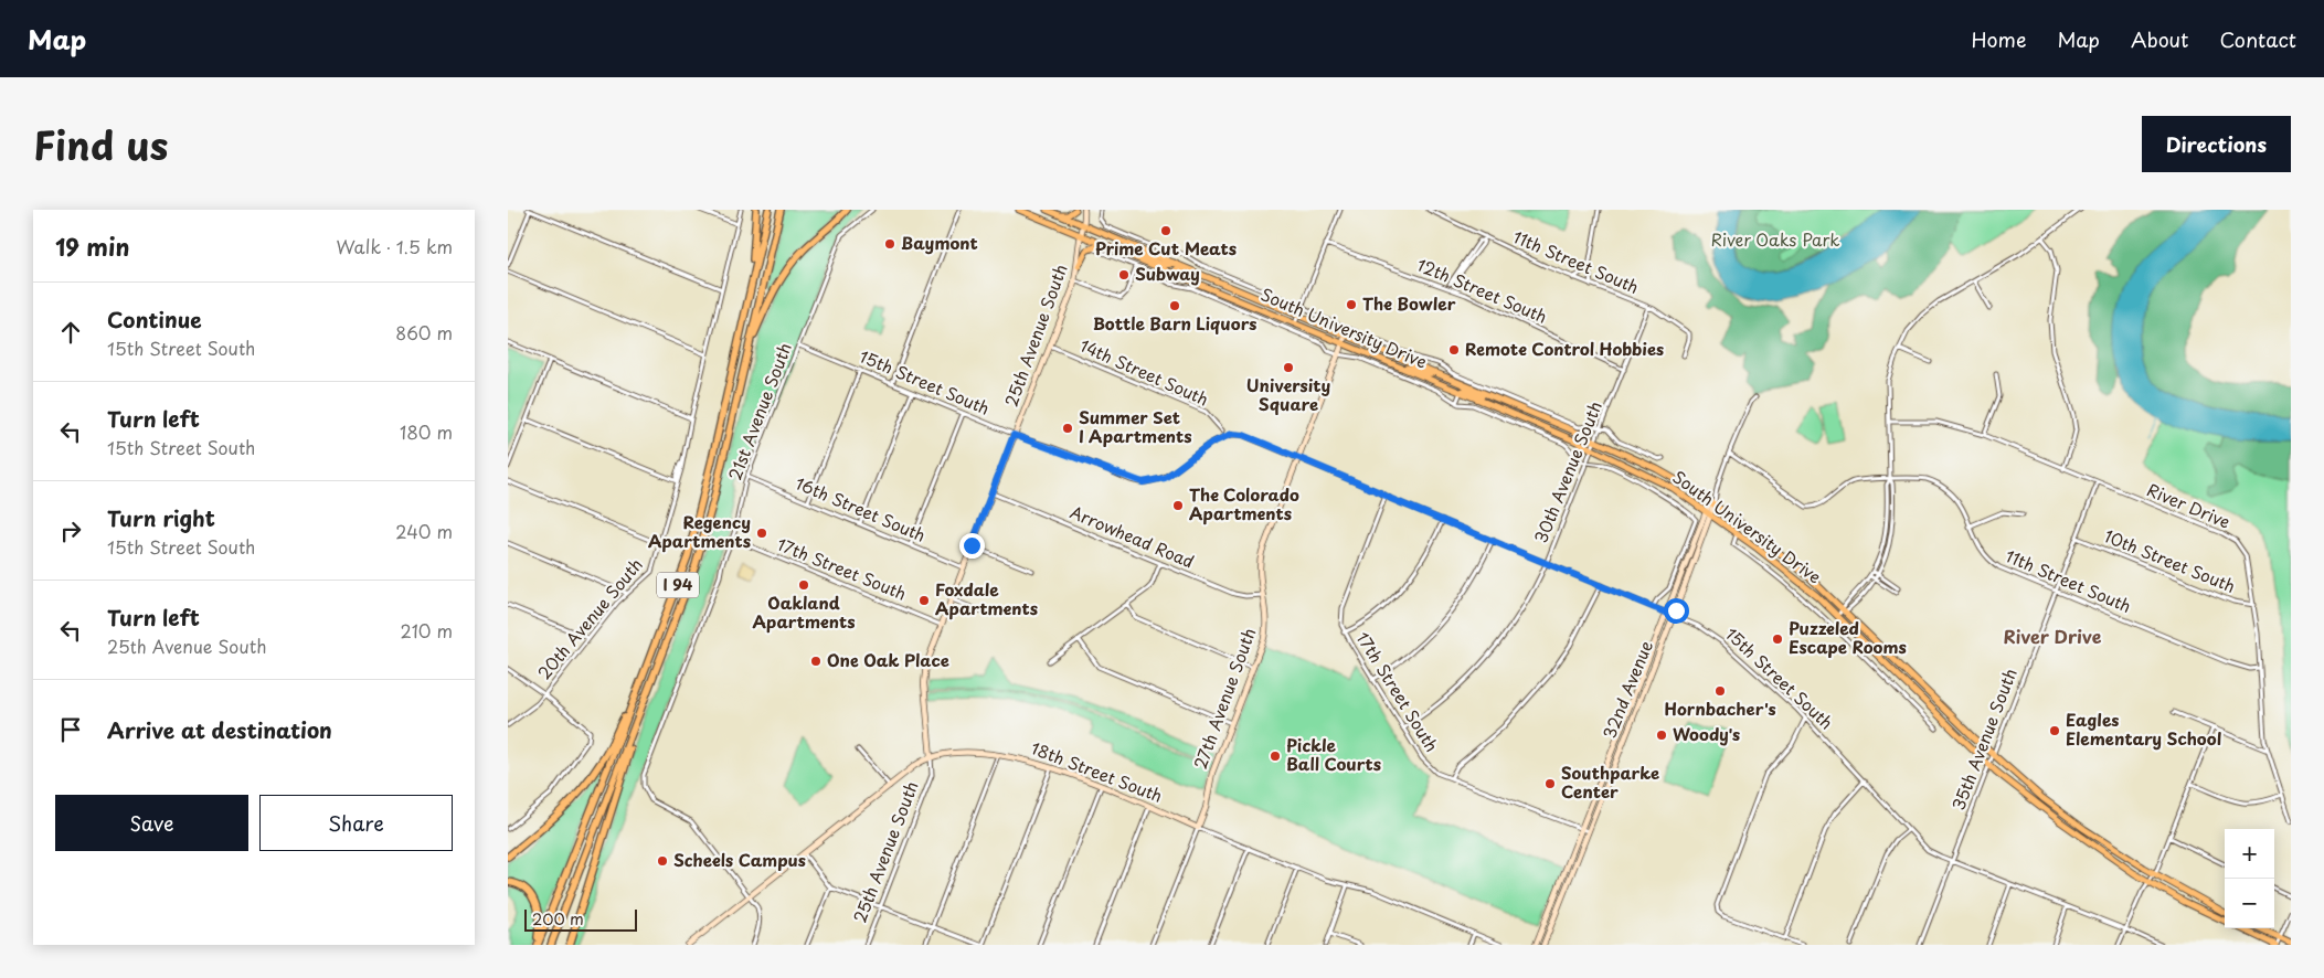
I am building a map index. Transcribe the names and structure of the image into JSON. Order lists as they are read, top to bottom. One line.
{"streets":{"highway":["I 94"],"main road":["South University Drive"],"street":["11th Street South","12th Street South","25th Avenue South","14th Street South","15th Street South","21st Avenue South","30th Avenue South","River Drive","16th Street South","Arrowhead Road","10th Street South","17th Street South","20th Avenue South","32nd Avenue","27th Avenue South","35th Avenue South","18th Street South"]},"crossings":[["11th Street South","30th Avenue South"],["11th Street South","River Drive"],["11th Street South","32nd Avenue"],["11th Street South","35th Avenue South"],["12th Street South","30th Avenue South"],["South University Drive","25th Avenue South"],["South University Drive","30th Avenue South"],["South University Drive","32nd Avenue"],["South University Drive","27th Avenue South"],["South University Drive","35th Avenue South"],["25th Avenue South","14th Street South"],["25th Avenue South","15th Street South"],["25th Avenue South","16th Street South"],["25th Avenue South","Arrowhead Road"],["25th Avenue South","17th Street South"],["25th Avenue South","18th Street South"],["15th Street South","21st Avenue South"],["15th Street South","30th Avenue South"],["15th Street South","32nd Avenue"],["15th Street South","27th Avenue South"],["15th Street South","35th Avenue South"],["21st Avenue South","16th Street South"],["21st Avenue South","17th Street South"],["21st Avenue South","18th Street South"],["30th Avenue South","17th Street South"],["River Drive","10th Street South"],["River Drive","35th Avenue South"],["Arrowhead Road","27th Avenue South"],["10th Street South","35th Avenue South"],["17th Street South","32nd Avenue"],["27th Avenue South","18th Street South"]],"districts":["River Drive"],"parks":["River Oaks Park"],"places":["Prime Cut Meats","Baymont","Subway","The Bowler","Bottle Barn Liquors","Remote Control Hobbies","University Square","Summer Set I Apartments","The Colorado Apartments","Regency Apartments","Oakland Apartments","Foxdale Apartments","Puzzeled Escape Rooms","One Oak Place","Hornbacher's","Eagles Elementary School","Woody's","Pickle Ball Courts","Southparke Center","Scheels Campus"],"scale_bar":"200 m","page":{"header":"Map","nav":["Home","Map","About","Contact"],"title":"Find us","buttons":["Directions",["Save","Share"]],"heading":["19 min","Walk · 1.5 km"],"list":[["Continue","15th Street South","860 m"],["Turn left","15th Street South","180 m"],["Turn right","15th Street South","240 m"],["Turn left","25th Avenue South","210 m"],"Arrive at destination"],"map_buttons":["+","−"],"scale":"200 m"}}
